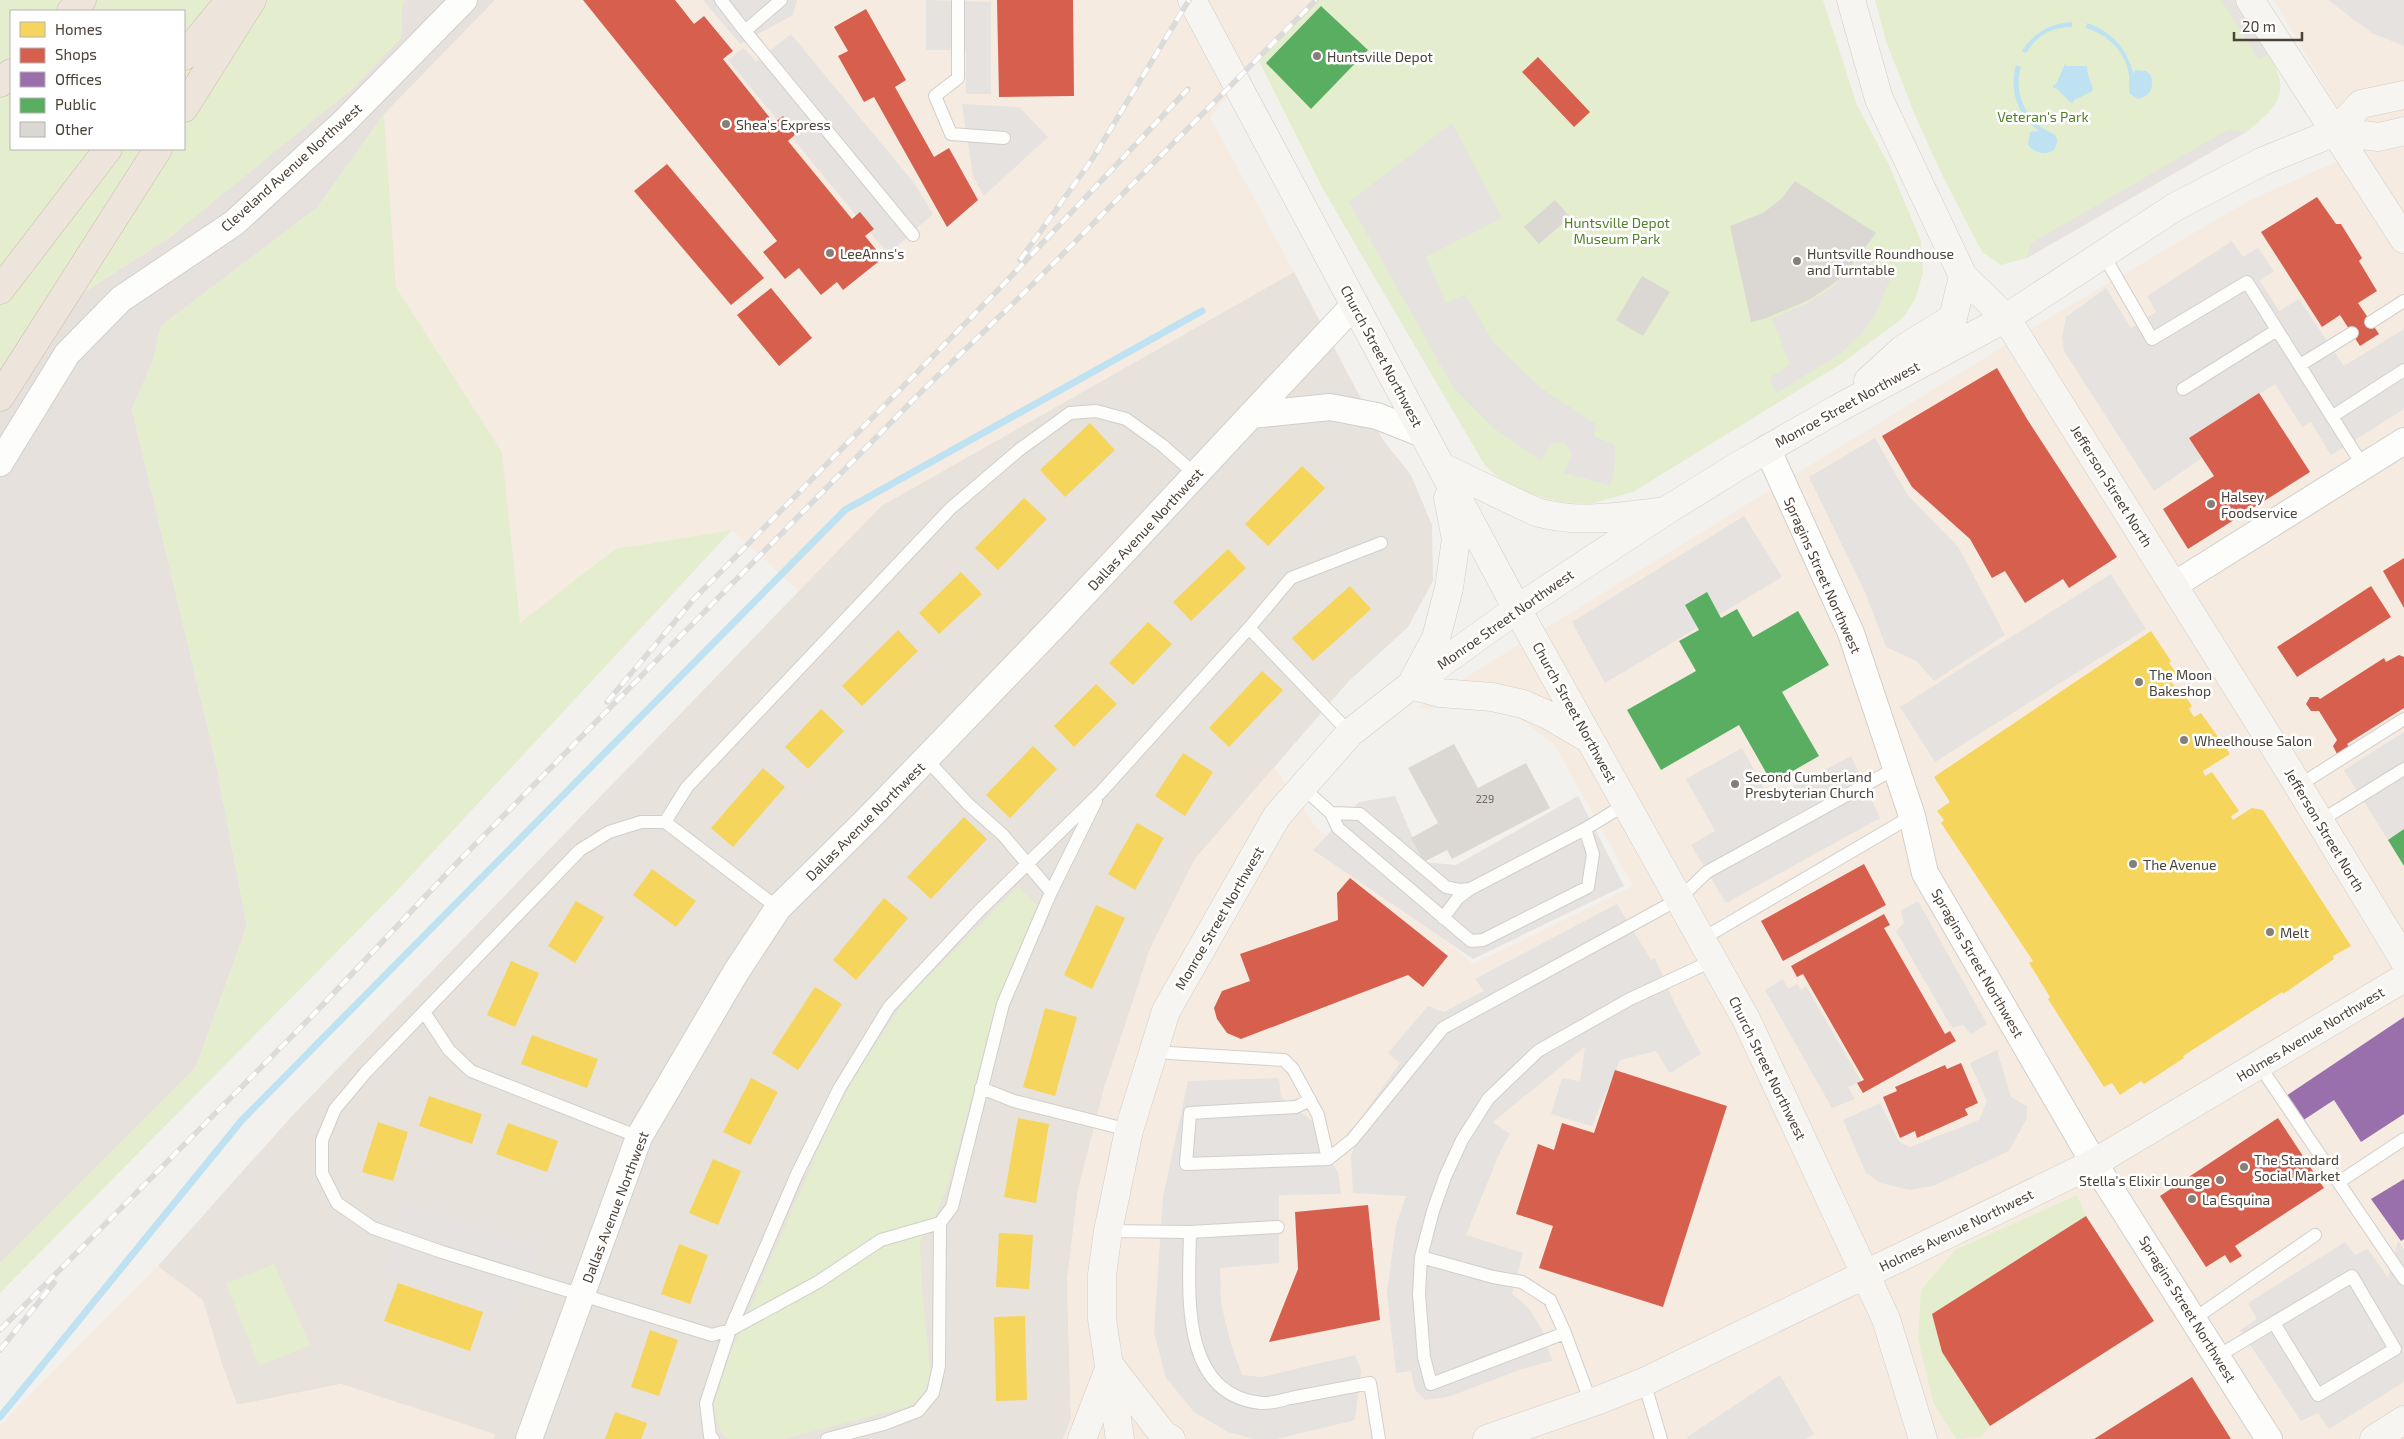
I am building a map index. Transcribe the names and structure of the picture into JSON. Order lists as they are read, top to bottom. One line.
{"streets":{"street":["Cleveland Avenue Northwest","Church Street Northwest","Monroe Street Northwest","Jefferson Street North","Dallas Avenue Northwest","Spragins Street Northwest","Holmes Avenue Northwest"]},"crossings":[["Church Street Northwest","Monroe Street Northwest"],["Church Street Northwest","Dallas Avenue Northwest"],["Church Street Northwest","Holmes Avenue Northwest"],["Monroe Street Northwest","Jefferson Street North"],["Monroe Street Northwest","Spragins Street Northwest"],["Spragins Street Northwest","Holmes Avenue Northwest"]],"parks":["Veteran's Park","Huntsville Depot Museum Park"],"places":["Huntsville Depot","Shea's Express","LeeAnns's","Huntsville Roundhouse and Turntable","Halsey Foodservice","The Moon Bakeshop","Wheelhouse Salon","Second Cumberland Presbyterian Church","The Avenue","Melt","The Standard Social Market","Stella's Elixir Lounge","La Esquina"],"house_numbers":["229"],"legend":["Homes","Shops","Offices","Public","Other"],"scale_bar":"20 m"}
